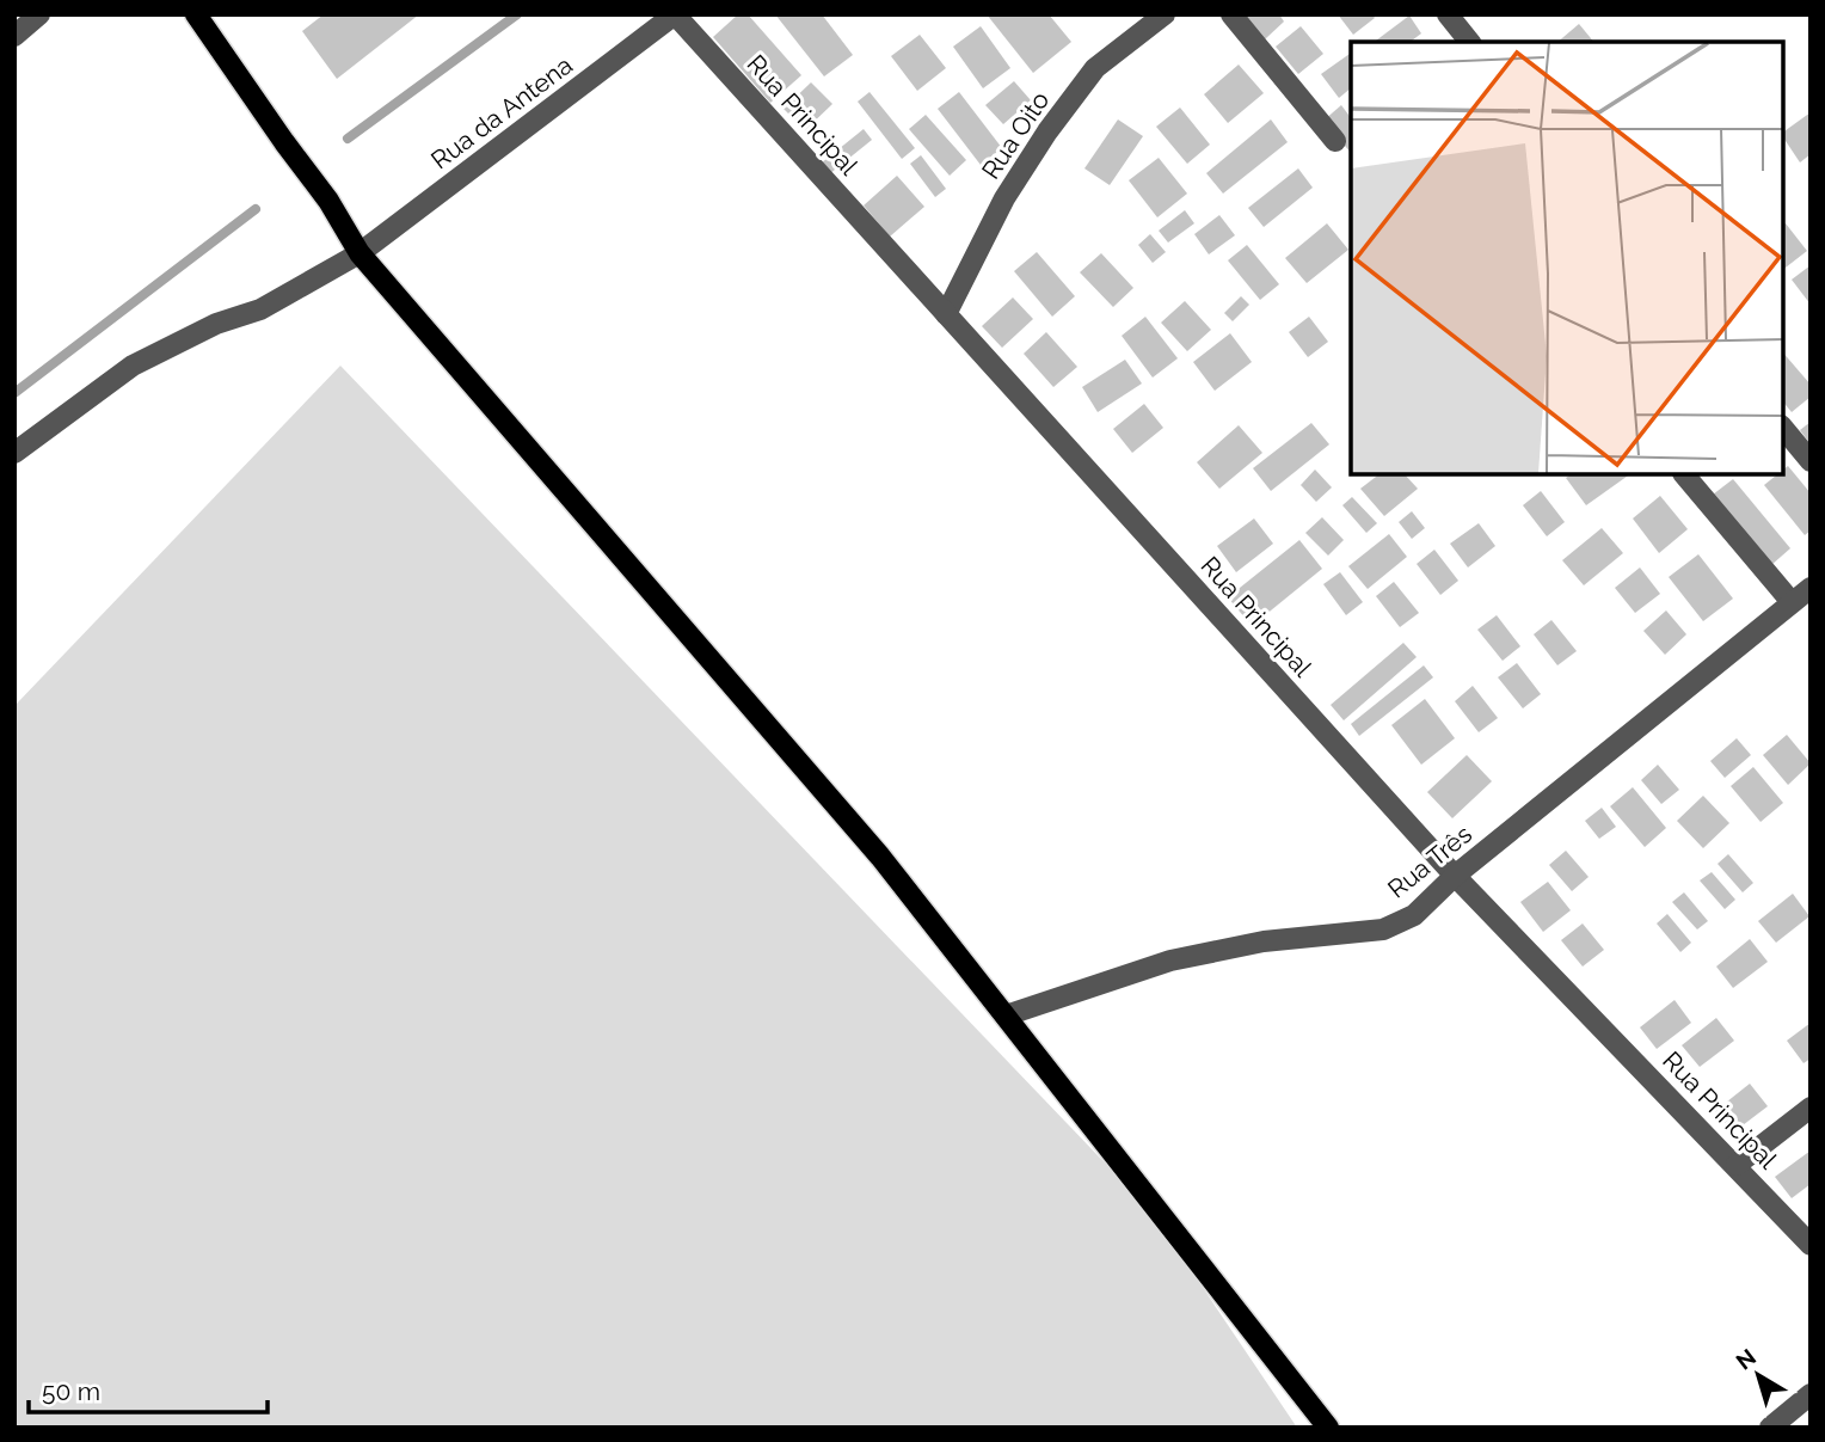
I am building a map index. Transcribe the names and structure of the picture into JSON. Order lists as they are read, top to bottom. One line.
{"streets":{"street":["Rua da Antena","Rua Principal","Rua Oito","Rua Três"]},"crossings":[["Rua da Antena","Rua Principal"],["Rua Principal","Rua Oito"],["Rua Principal","Rua Três"]],"scale_bar":"50 m","north":"top left"}
